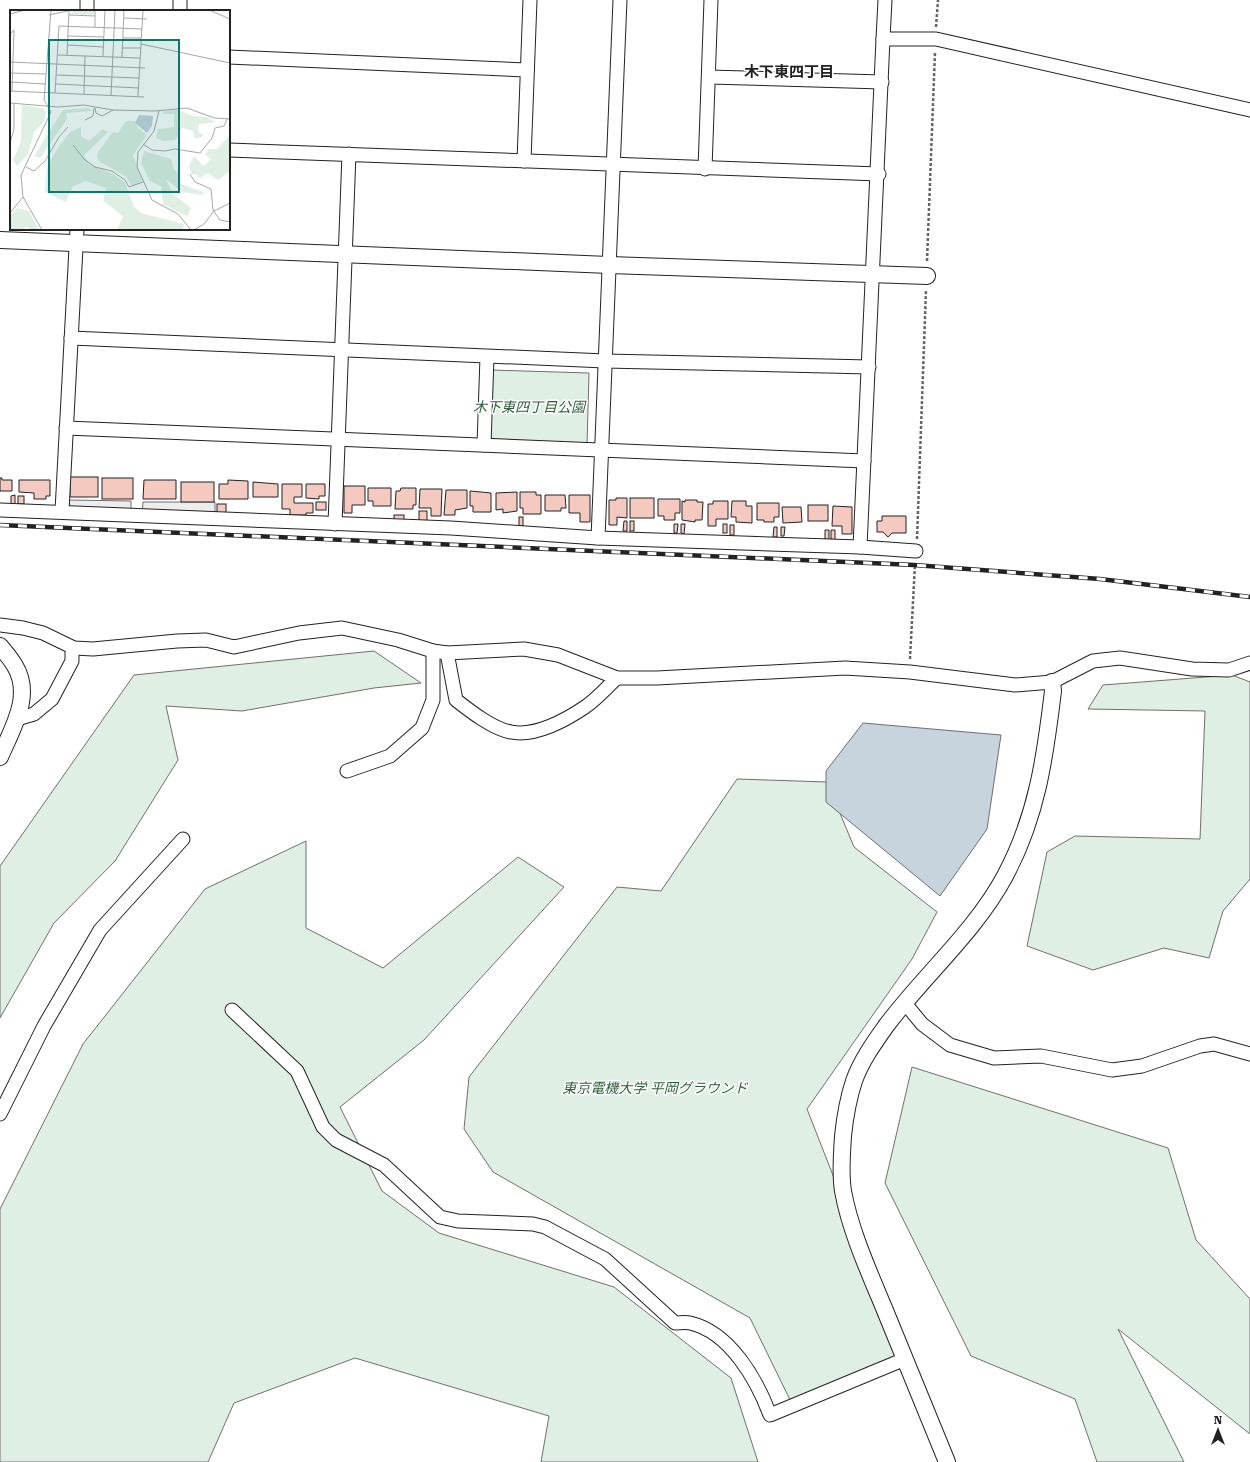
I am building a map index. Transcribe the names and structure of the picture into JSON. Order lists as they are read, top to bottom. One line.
{"districts":["木下東四丁目"],"parks":["木下東四丁目公園","東京電機大学 平岡グラウンド"],"north":"top"}
